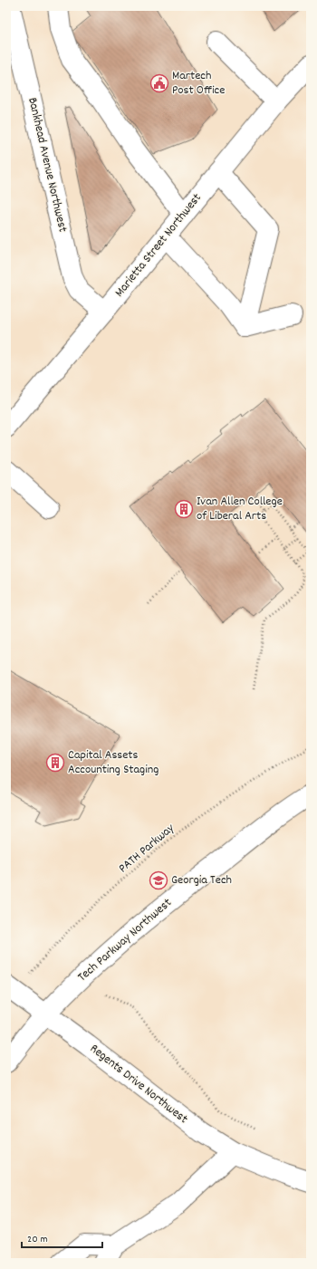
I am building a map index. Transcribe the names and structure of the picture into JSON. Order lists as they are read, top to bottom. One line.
{"streets":{"street":["Bankhead Avenue Northwest","Marietta Street Northwest","Tech Parkway Northwest","Regents Drive Northwest"],"path":["PATH Parkway"]},"crossings":[["Bankhead Avenue Northwest","Marietta Street Northwest"],["PATH Parkway","Regents Drive Northwest"],["Tech Parkway Northwest","Regents Drive Northwest"]],"places":{"public building":["Martech Post Office"],"building":["Ivan Allen College of Liberal Arts","Capital Assets Accounting Staging"],"school or university":["Georgia Tech"]},"scale_bar":"20 m"}
